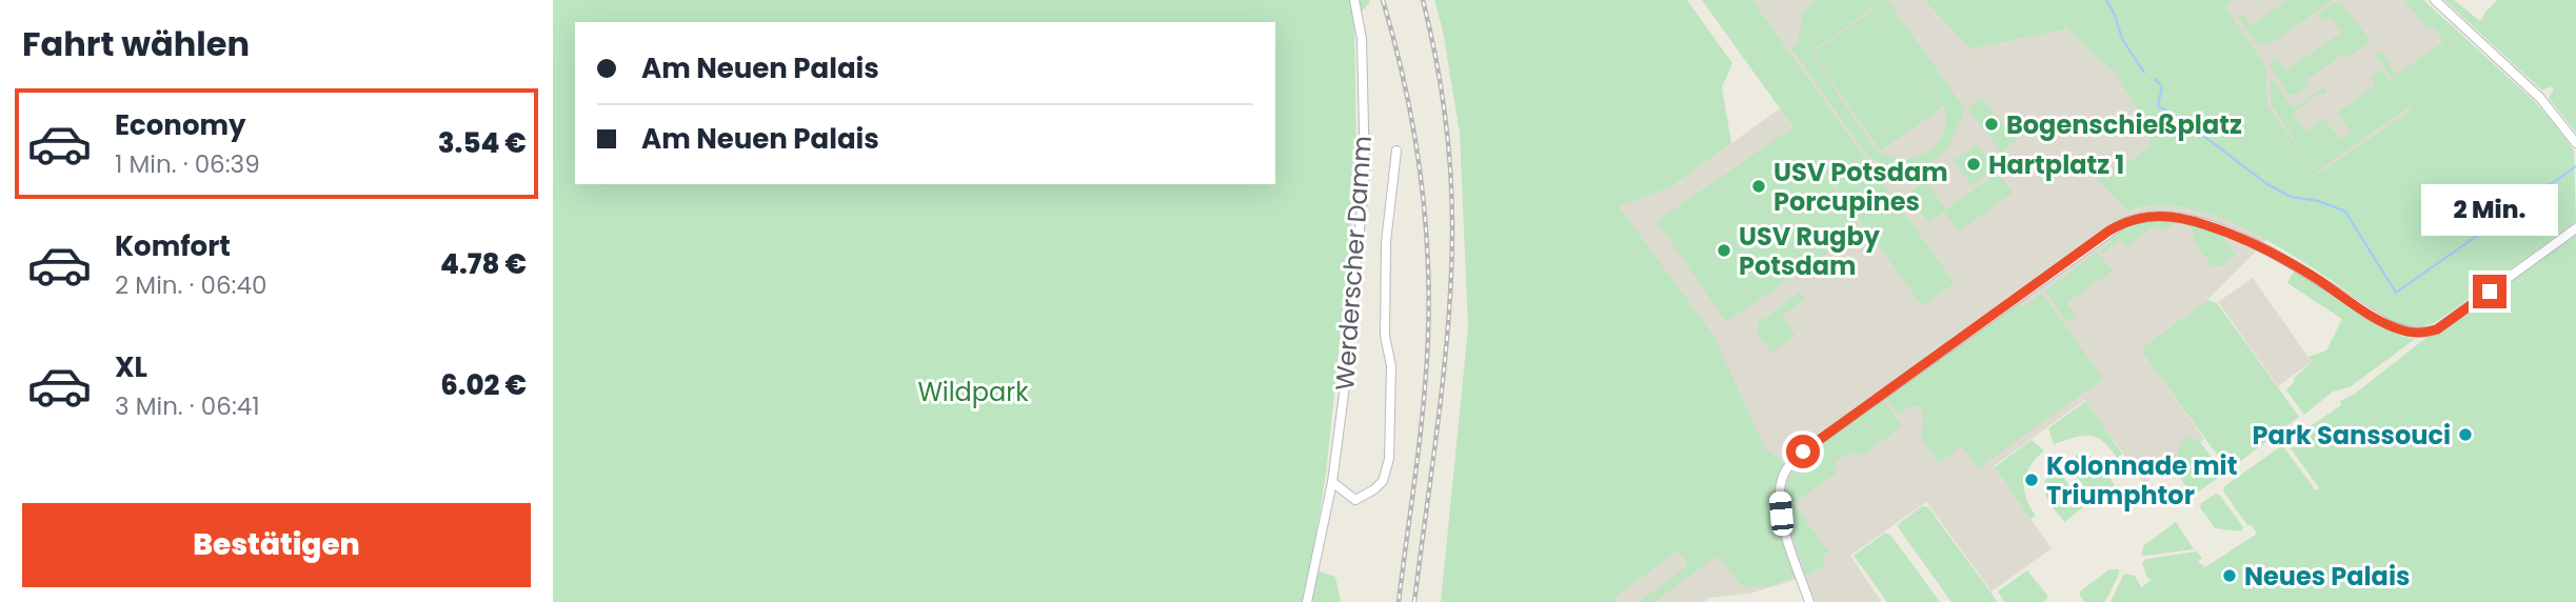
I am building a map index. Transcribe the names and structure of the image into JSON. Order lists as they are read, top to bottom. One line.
{"streets":{"street":["Werderscher Damm"]},"parks":["Wildpark"],"places":["Bogenschießplatz","Hartplatz 1","USV Potsdam Porcupines","USV Rugby Potsdam","Park Sanssouci","Kolonnade mit Triumphtor","Neues Palais"],"page":{"heading":"Fahrt wählen","banner":["Am Neuen Palais","Am Neuen Palais"],"list":[{"name":"Economy","note":"1 Min. · 06:39","value":"3.54 €"},{"name":"Komfort","note":"2 Min. · 06:40","value":"4.78 €"},{"name":"XL","note":"3 Min. · 06:41","value":"6.02 €"}],"bubble":"2 Min.","buttons":"Bestätigen"}}
